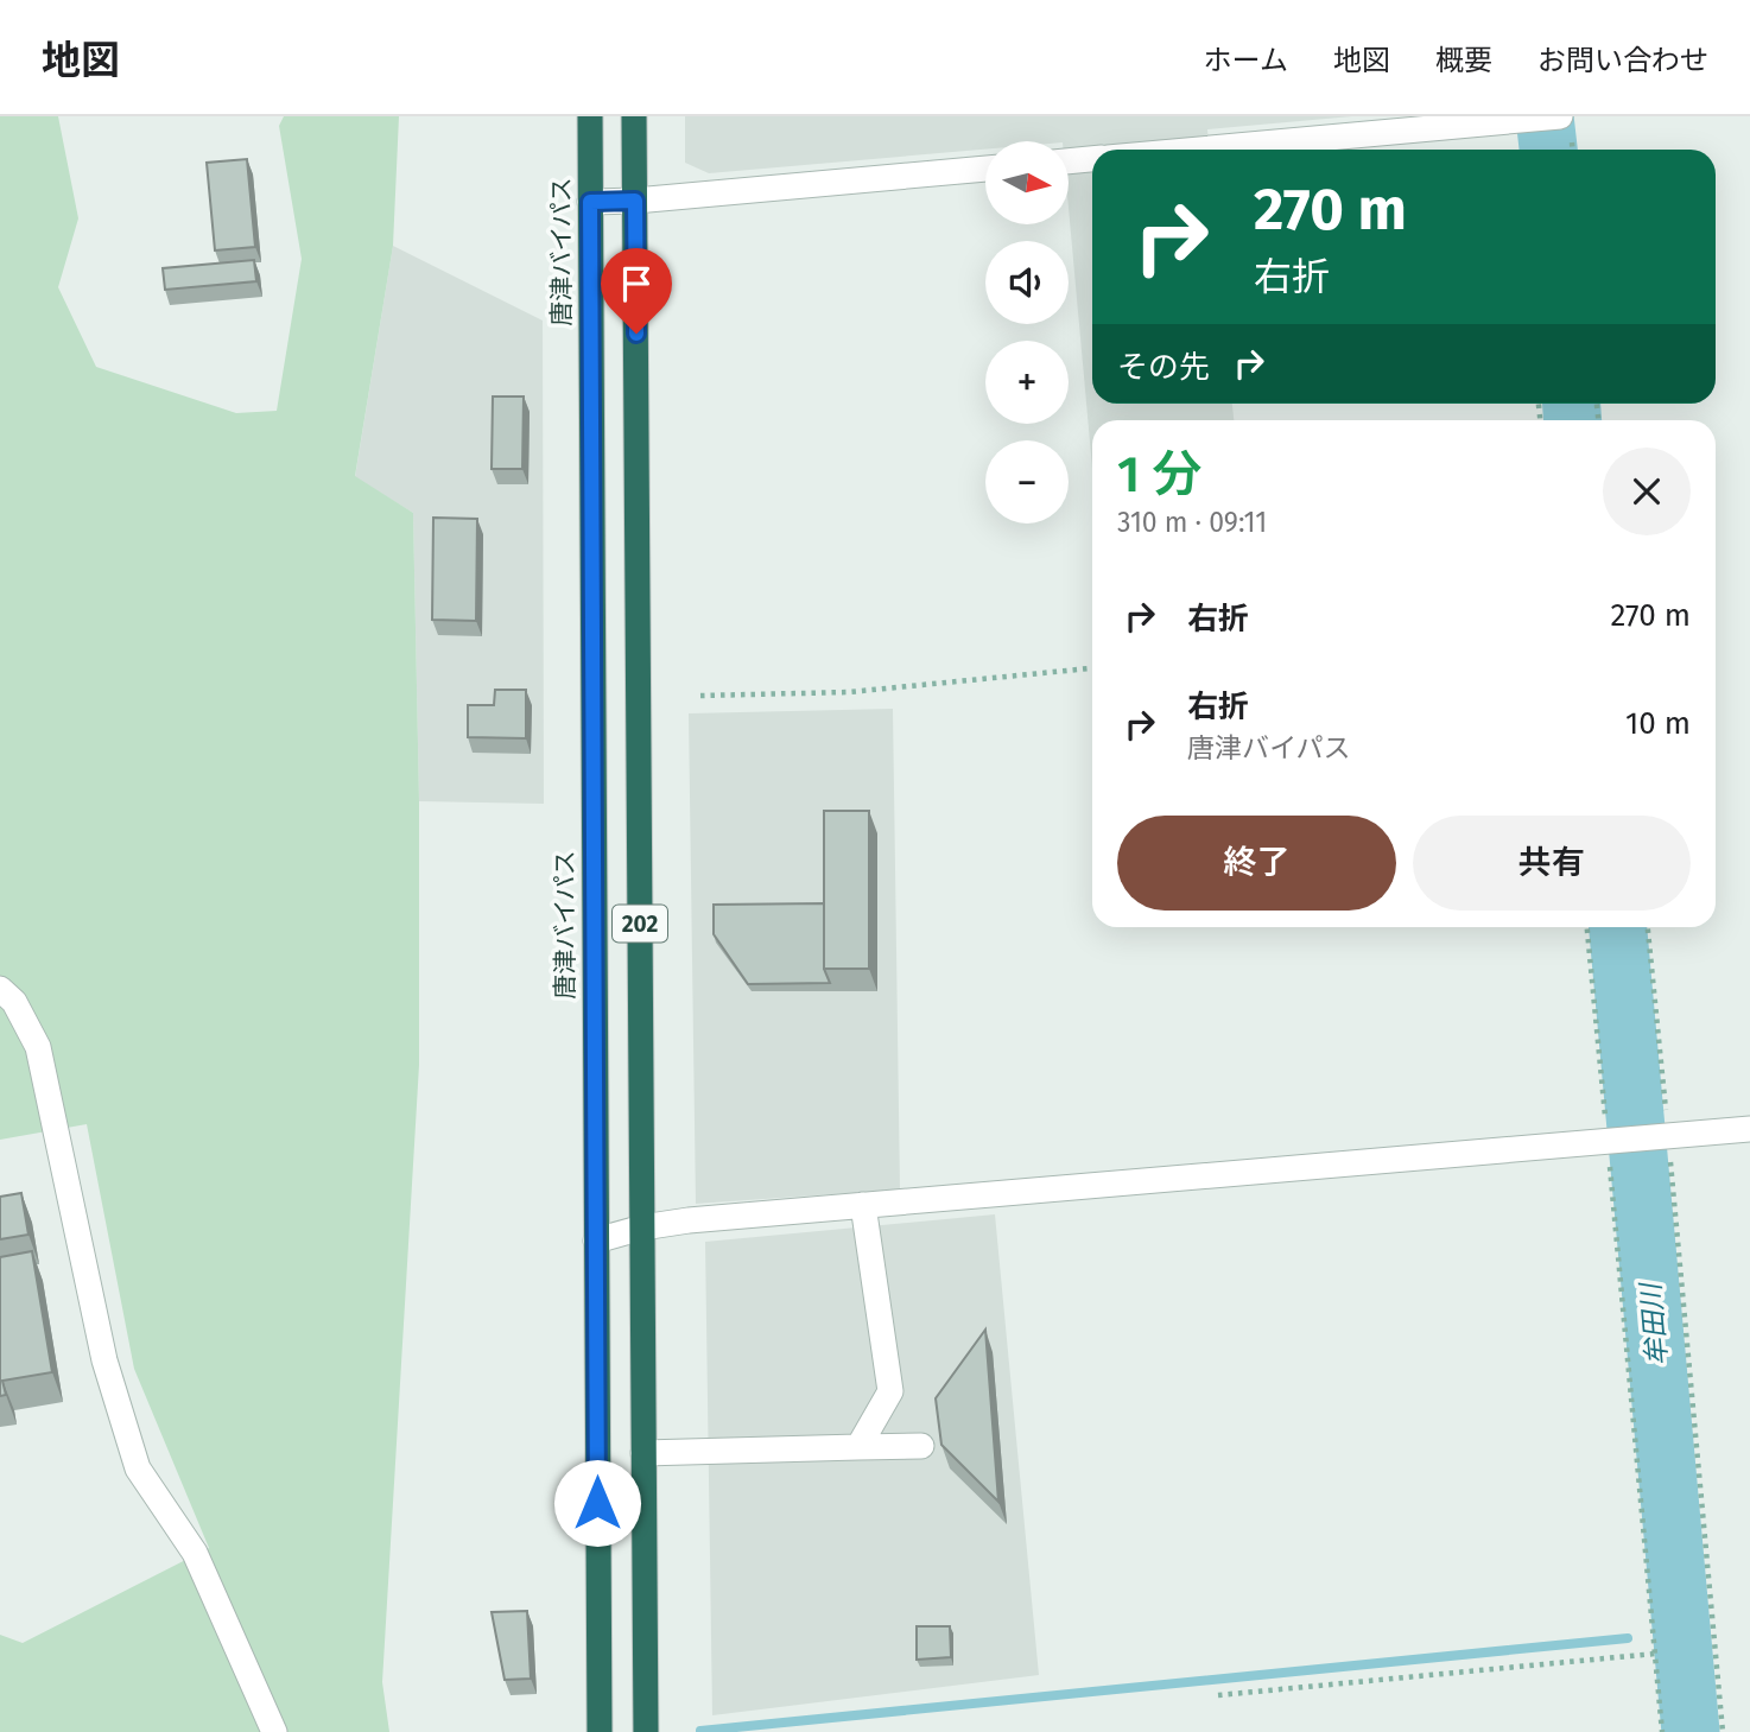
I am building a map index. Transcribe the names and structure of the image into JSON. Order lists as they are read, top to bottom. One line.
{"streets":{"highway":["唐津バイパス","202"]},"water":["牟田川"],"north":"right","page":{"header":"地図","nav":["ホーム","地図","概要","お問い合わせ"],"map_buttons":["+","−"],"turn":["270 m","右折"],"then":"その先","heading":["1 分","310 m · 09:11"],"list":[{"name":"右折","value":"270 m"},{"name":"右折","note":"唐津バイパス","value":"10 m"}],"buttons":["終了","共有"]}}
